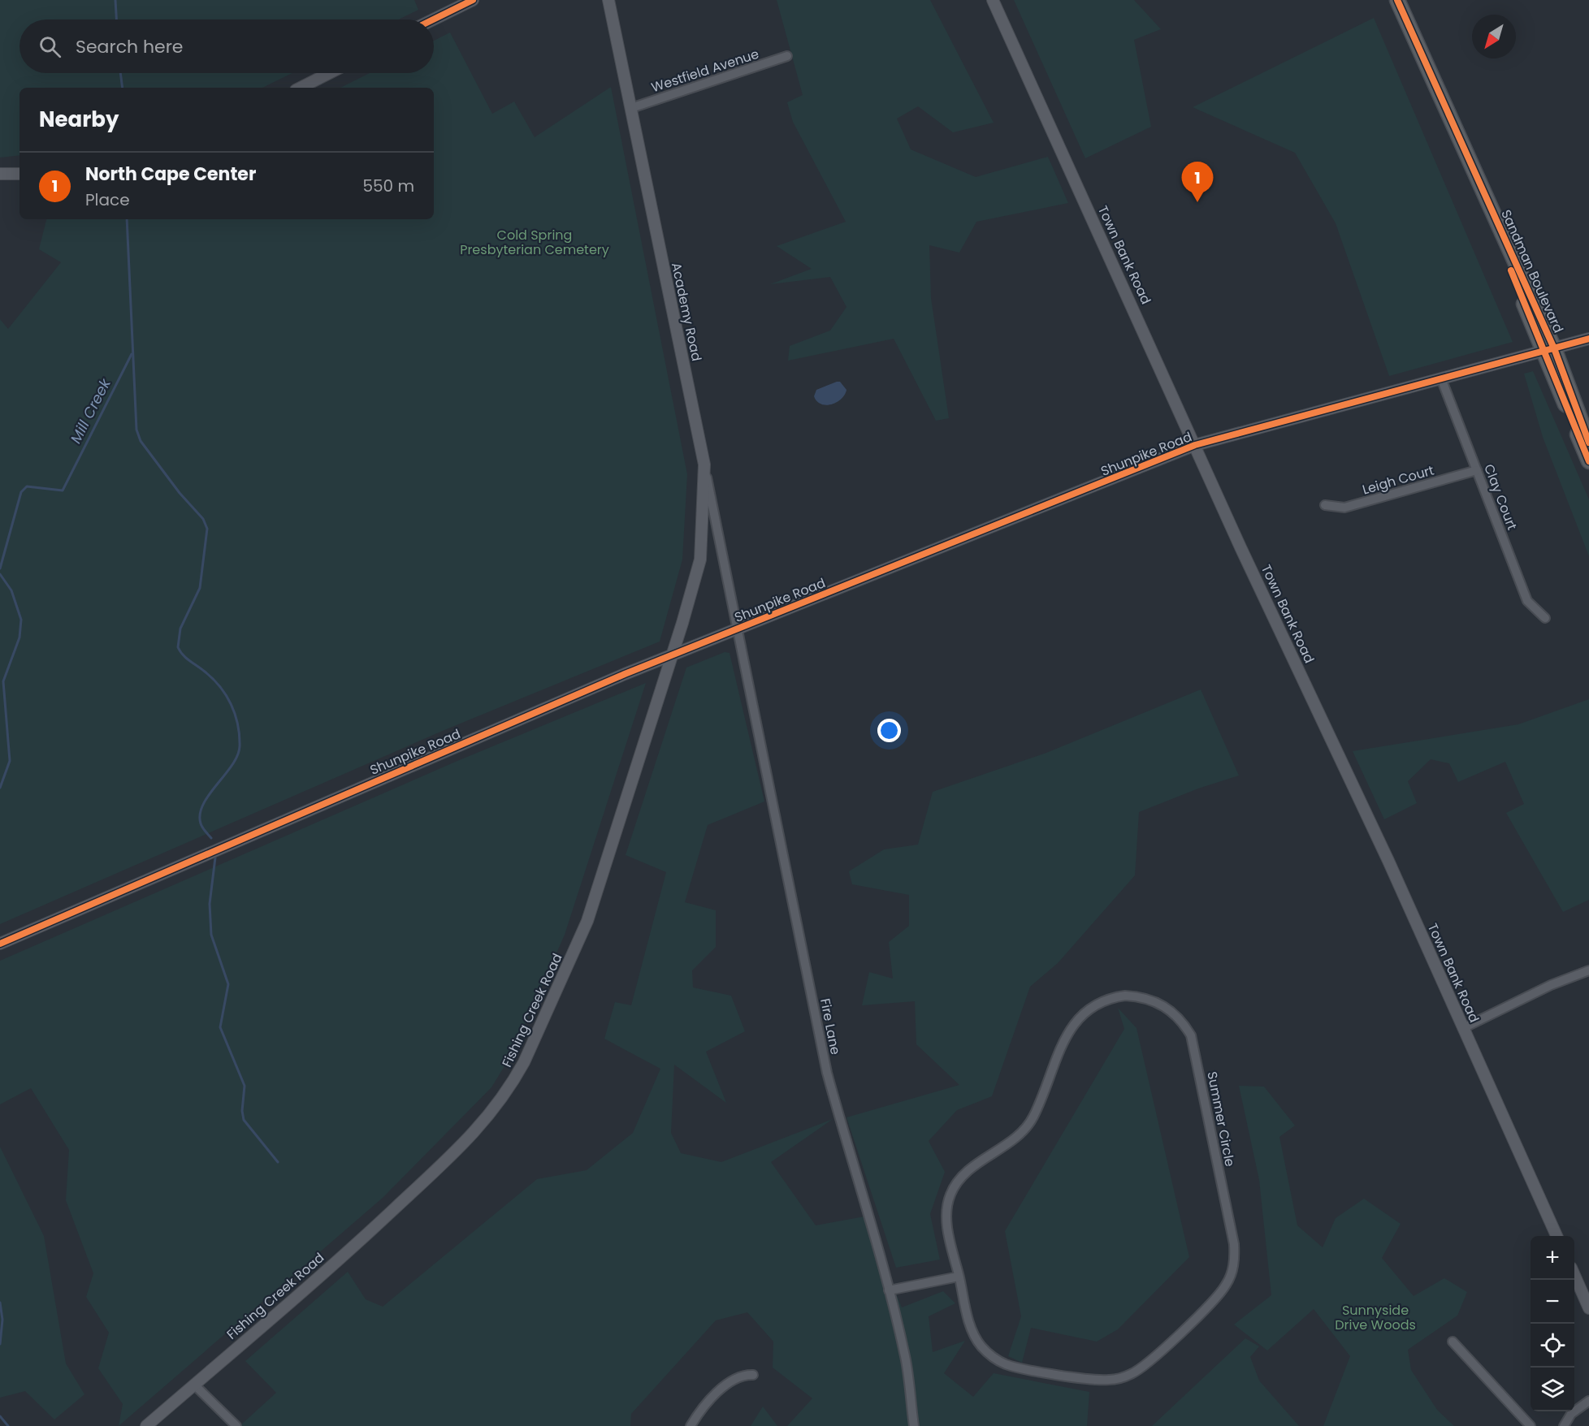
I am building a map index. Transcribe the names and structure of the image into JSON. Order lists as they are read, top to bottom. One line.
{"streets":{"highway":["Sandman Boulevard"],"street":["Westfield Avenue","Town Bank Road","Academy Road","Shunpike Road","Leigh Court","Clay Court","Fishing Creek Road","Fire Lane","Summer Circle"]},"crossings":[["Westfield Avenue","Academy Road"],["Town Bank Road","Shunpike Road"],["Sandman Boulevard","Shunpike Road"],["Academy Road","Shunpike Road"],["Academy Road","Fishing Creek Road"],["Academy Road","Fire Lane"],["Shunpike Road","Clay Court"],["Shunpike Road","Fishing Creek Road"],["Shunpike Road","Fire Lane"],["Leigh Court","Clay Court"]],"water":["Mill Creek"],"parks":["Cold Spring Presbyterian Cemetery","Sunnyside Drive Woods"],"north":"bottom left","page":{"search":"Search here","heading":"Nearby","list":[{"mark":"1","name":"North Cape Center","note":"Place","value":"550 m"}],"pins":"1","map_buttons":["+","−"]}}
